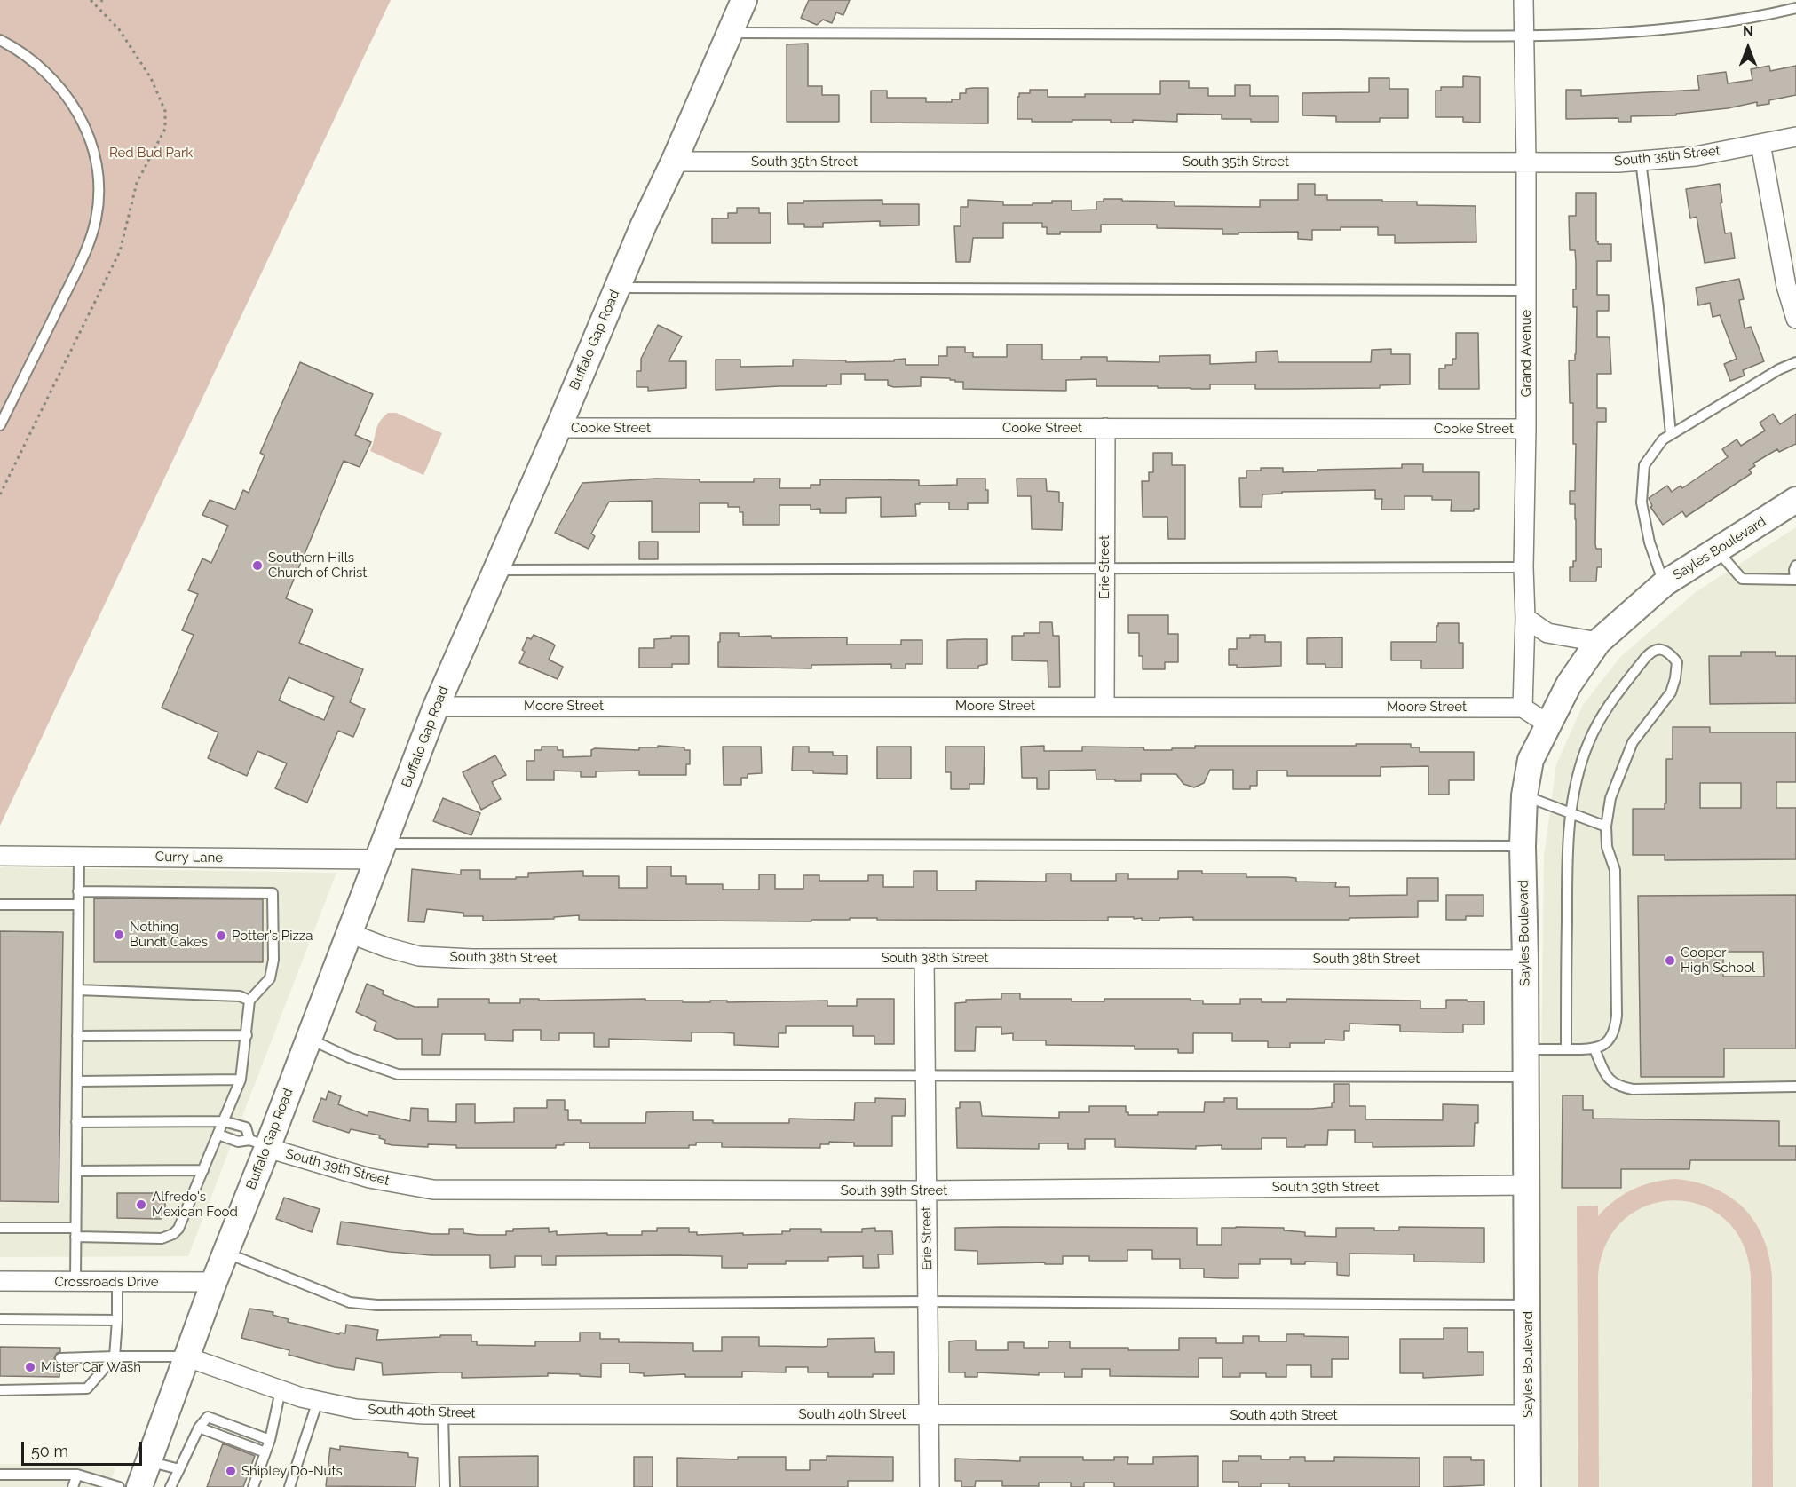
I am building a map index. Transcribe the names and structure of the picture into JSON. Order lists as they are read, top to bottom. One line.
{"streets":{"main road":["Buffalo Gap Road","Sayles Boulevard"],"street":["South 35th Street","Grand Avenue","Cooke Street","Erie Street","Moore Street","Curry Lane","South 38th Street","South 39th Street","Crossroads Drive","South 40th Street"]},"crossings":[["South 35th Street","Buffalo Gap Road"],["South 35th Street","Grand Avenue"],["Buffalo Gap Road","Cooke Street"],["Buffalo Gap Road","Moore Street"],["Buffalo Gap Road","Curry Lane"],["Buffalo Gap Road","South 38th Street"],["Buffalo Gap Road","South 39th Street"],["Buffalo Gap Road","Crossroads Drive"],["Buffalo Gap Road","South 40th Street"],["Grand Avenue","Cooke Street"],["Grand Avenue","Moore Street"],["Cooke Street","Erie Street"],["Sayles Boulevard","South 38th Street"],["Sayles Boulevard","South 39th Street"],["Sayles Boulevard","South 40th Street"],["Erie Street","Moore Street"],["Erie Street","South 38th Street"],["Erie Street","South 39th Street"],["Erie Street","South 40th Street"]],"parks":["Red Bud Park"],"places":["Southern Hills Church of Christ","Nothing Bundt Cakes","Potter's Pizza","Cooper High School","Alfredo's Mexican Food","Mister Car Wash","Shipley Do-Nuts"],"scale_bar":"50 m","north":"top"}
